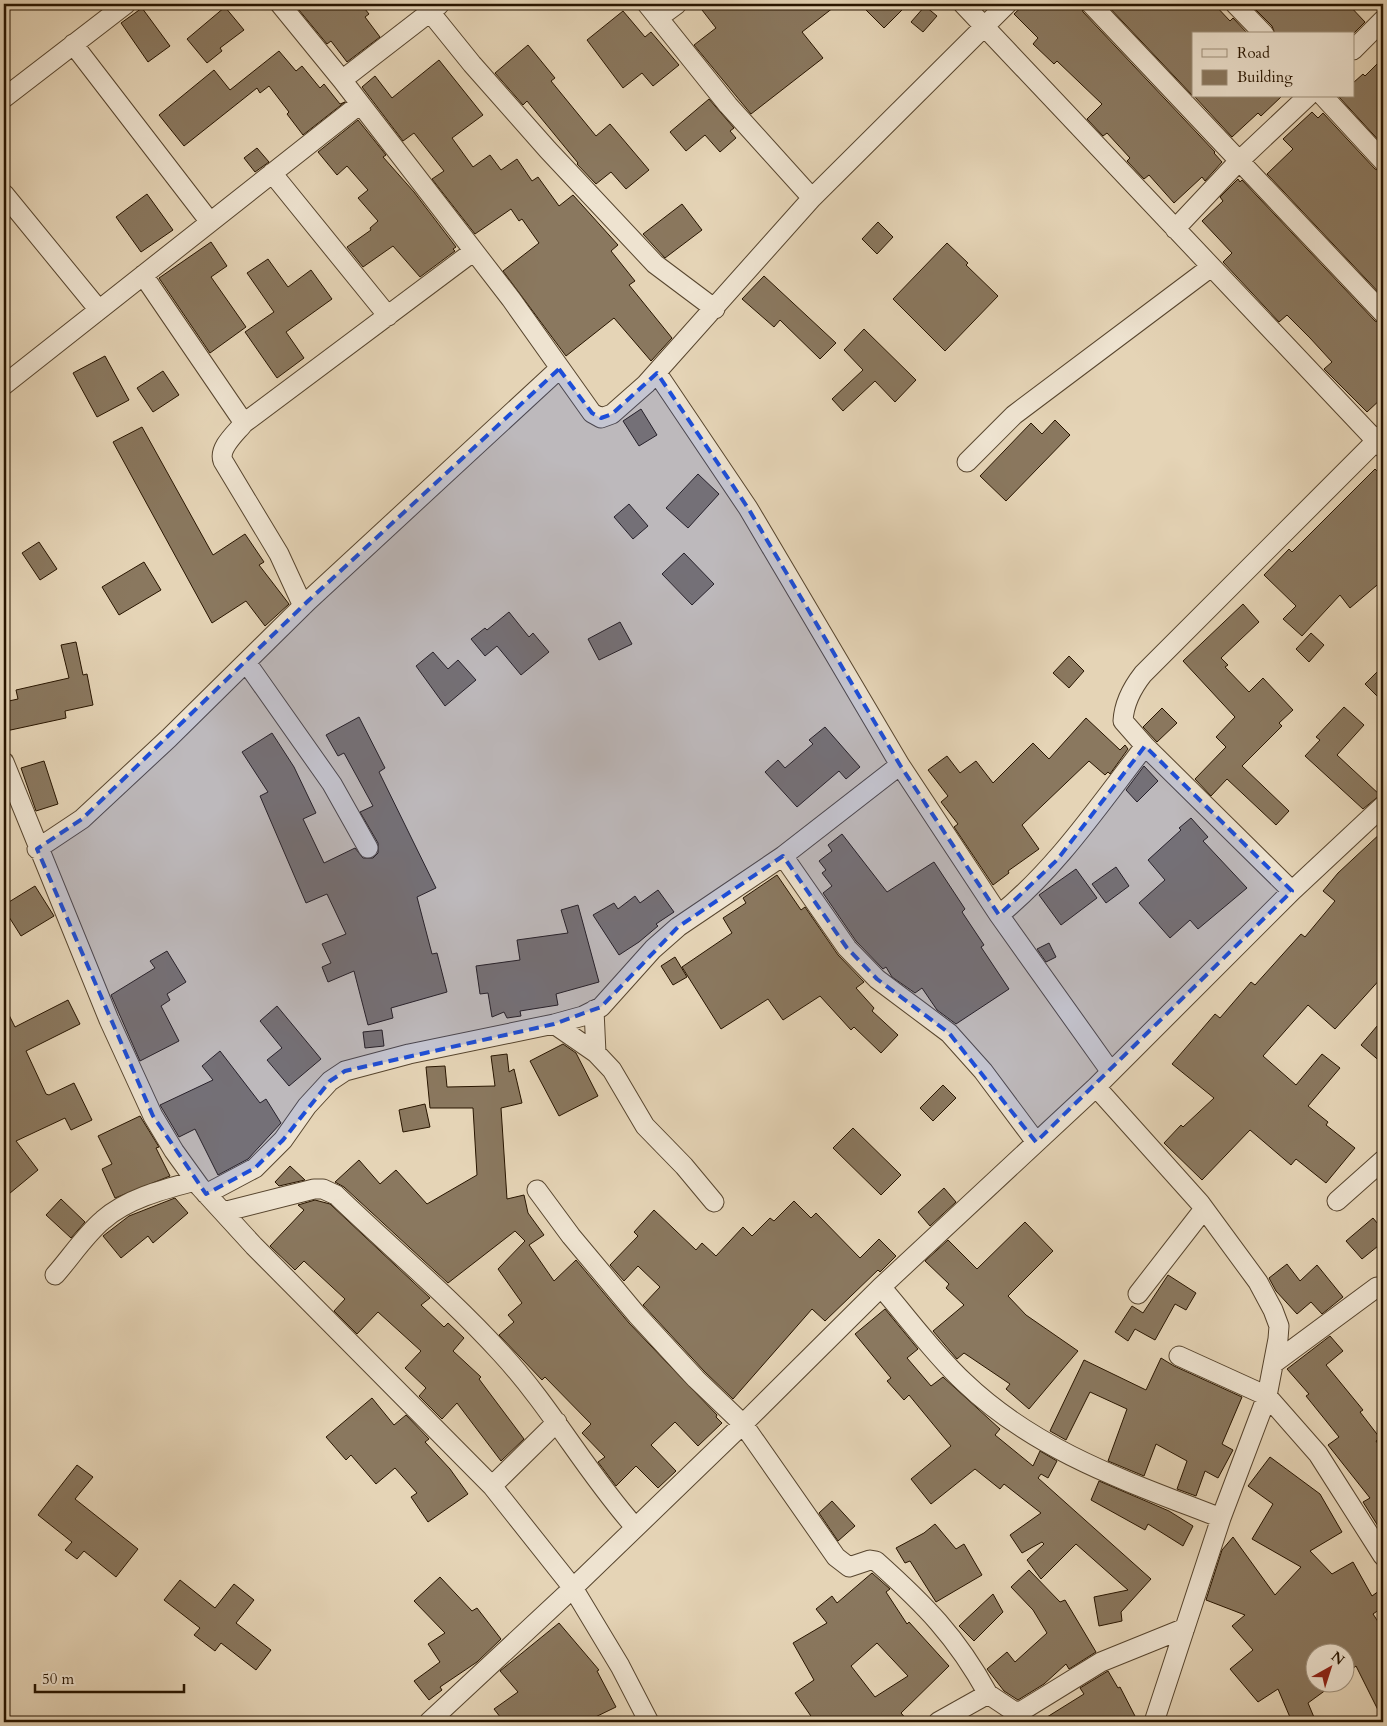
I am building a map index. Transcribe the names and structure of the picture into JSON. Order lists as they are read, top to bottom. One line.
{"legend":["Road","Building"],"scale_bar":"50 m","north":"top right"}
